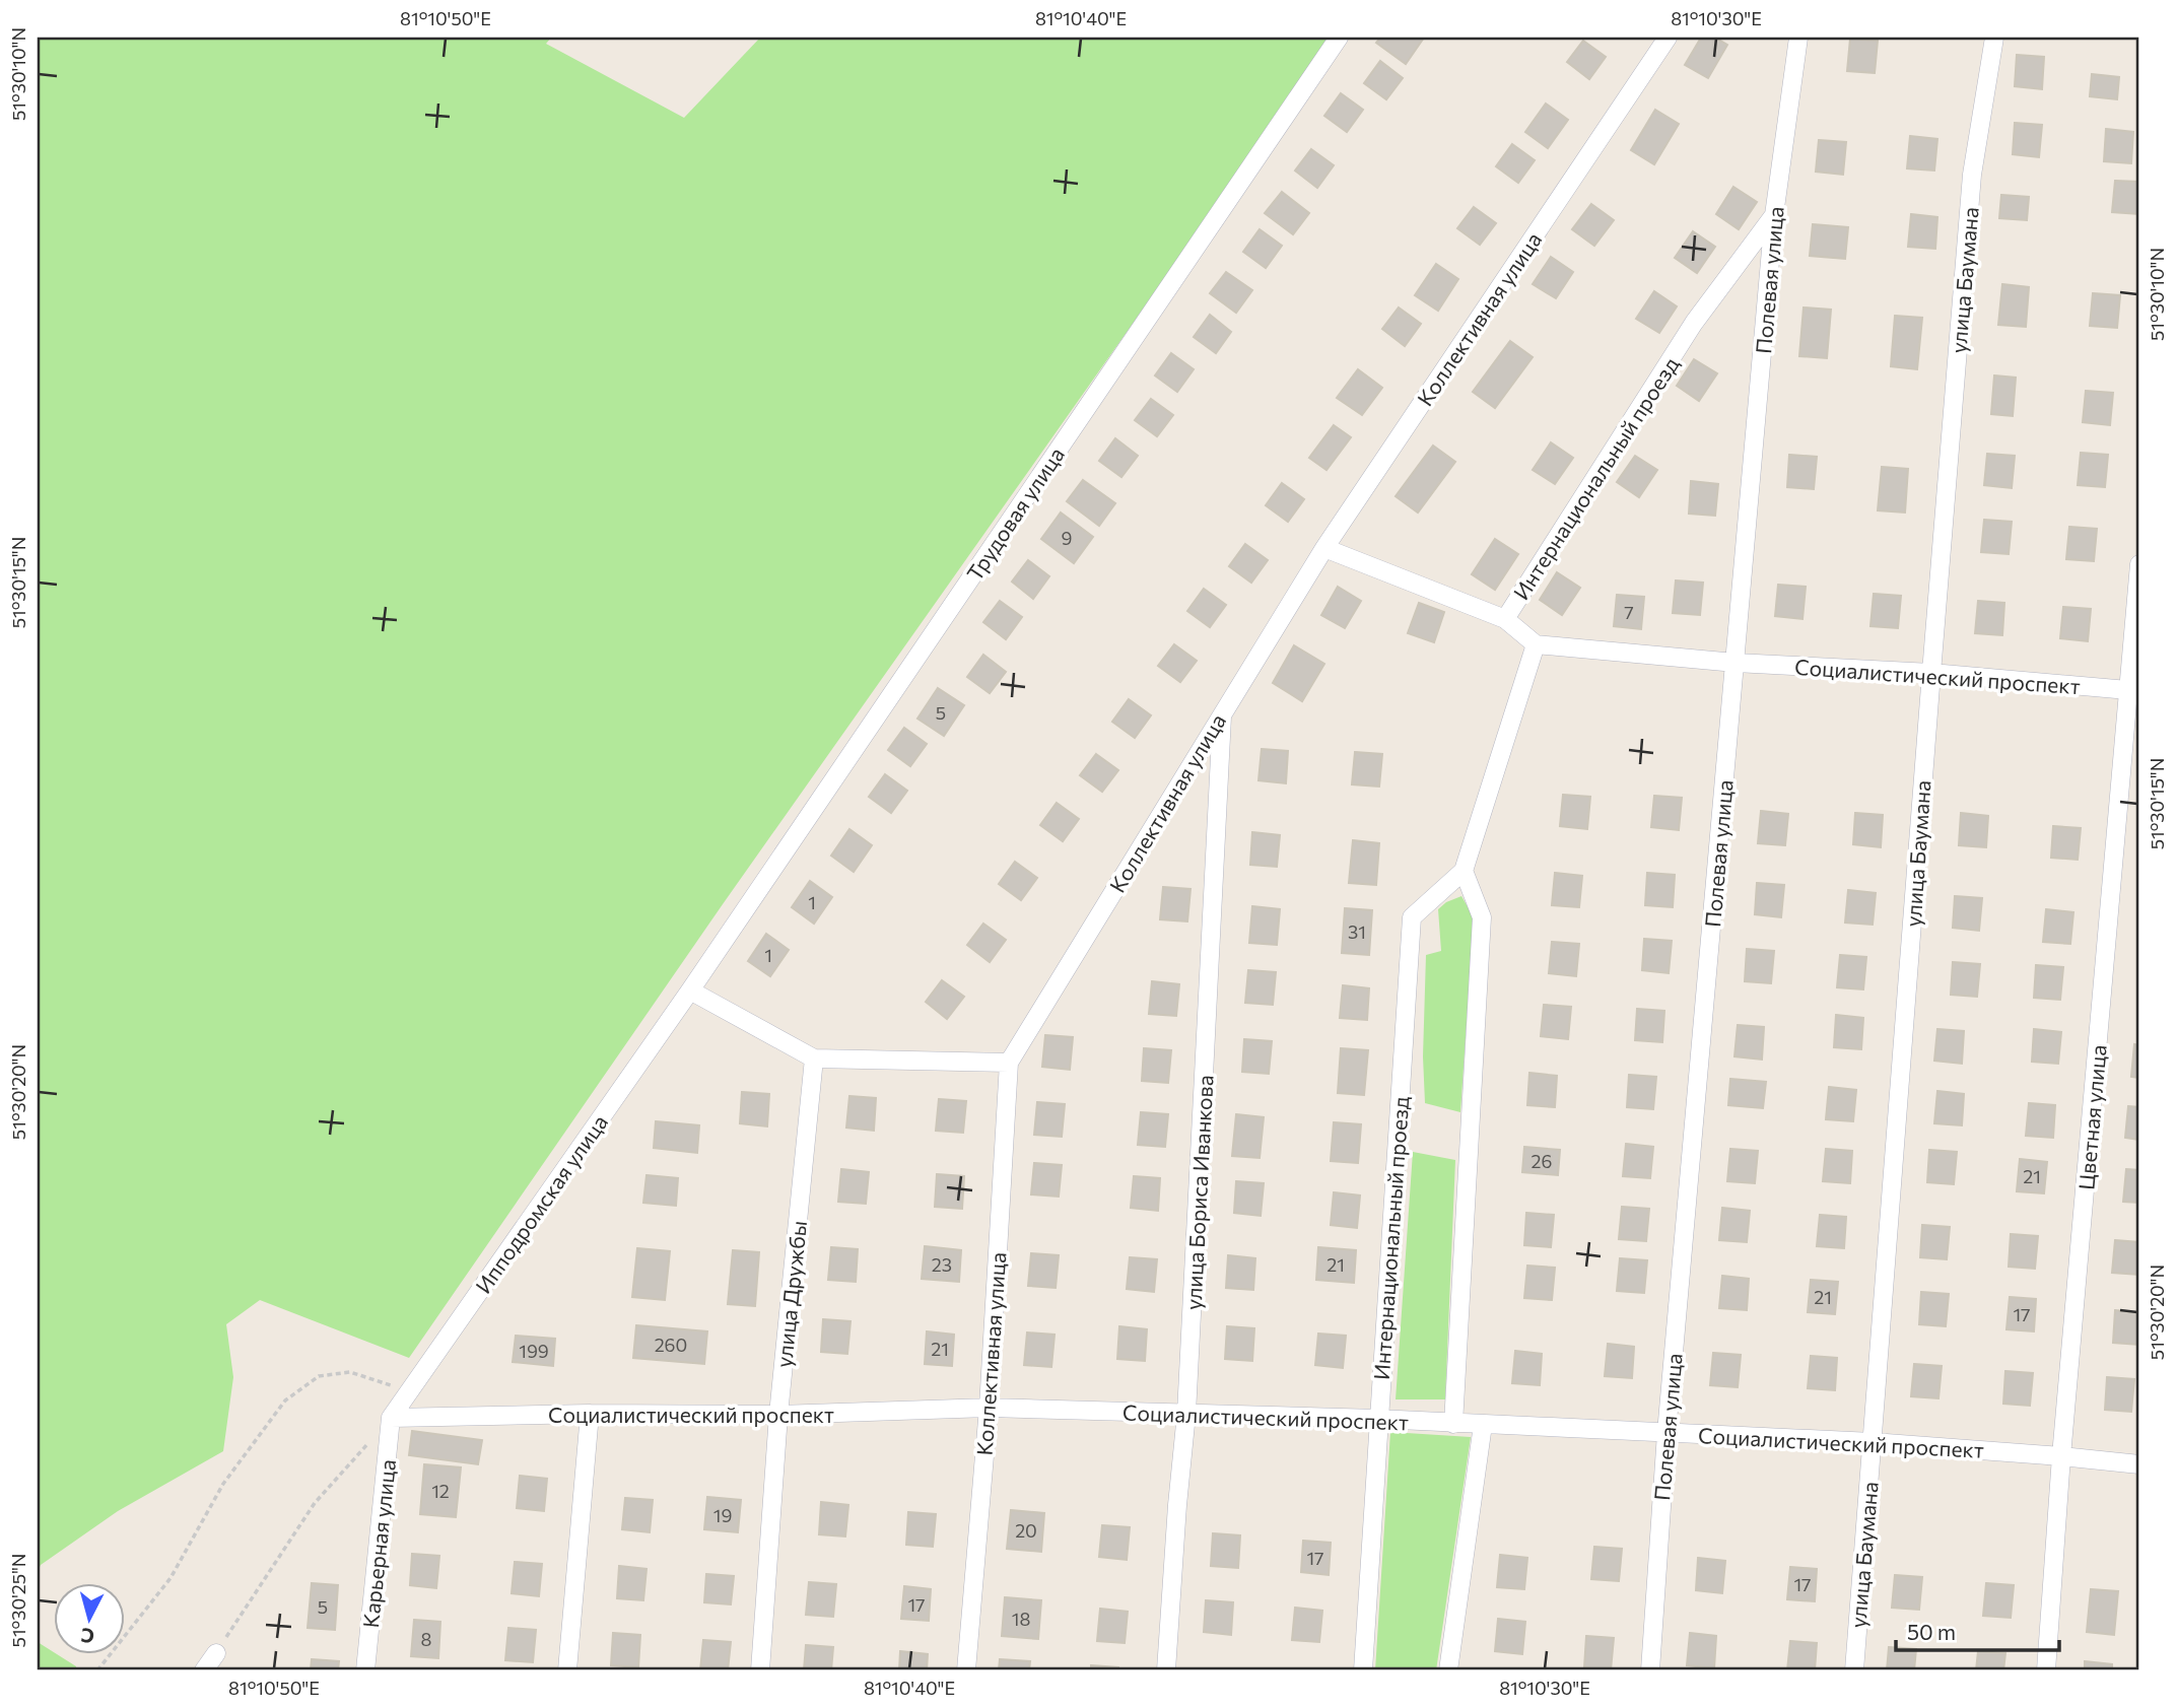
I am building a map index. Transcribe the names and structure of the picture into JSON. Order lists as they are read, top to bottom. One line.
{"streets":{"street":["Полевая улица","улица Баумана","Коллективная улица","Интернациональный проезд","Трудовая улица","Социалистический проспект","Цветная улица","улица Бориса Иванкова","Ипподромская улица","улица Дружбы","Карьерная улица"]},"crossings":[["Полевая улица","Интернациональный проезд"],["Полевая улица","Социалистический проспект"],["улица Баумана","Социалистический проспект"],["Коллективная улица","Социалистический проспект"],["Коллективная улица","улица Бориса Иванкова"],["Интернациональный проезд","Социалистический проспект"],["Трудовая улица","Ипподромская улица"],["Социалистический проспект","Цветная улица"],["Социалистический проспект","улица Бориса Иванкова"],["Социалистический проспект","Ипподромская улица"],["Социалистический проспект","улица Дружбы"],["Социалистический проспект","Карьерная улица"],["Ипподромская улица","Карьерная улица"]],"house_numbers":["9","7","5","1","31","1","26","21","23","21","21","17","260","21","199","12","19","20","17","17","17","5","18","8"],"scale_bar":"50 m","north":"bottom","coordinates":["81°10'50\"E","81°10'40\"E","81°10'30\"E","51°30'10\"N","51°30'15\"N","51°30'20\"N","51°30'25\"N"]}
